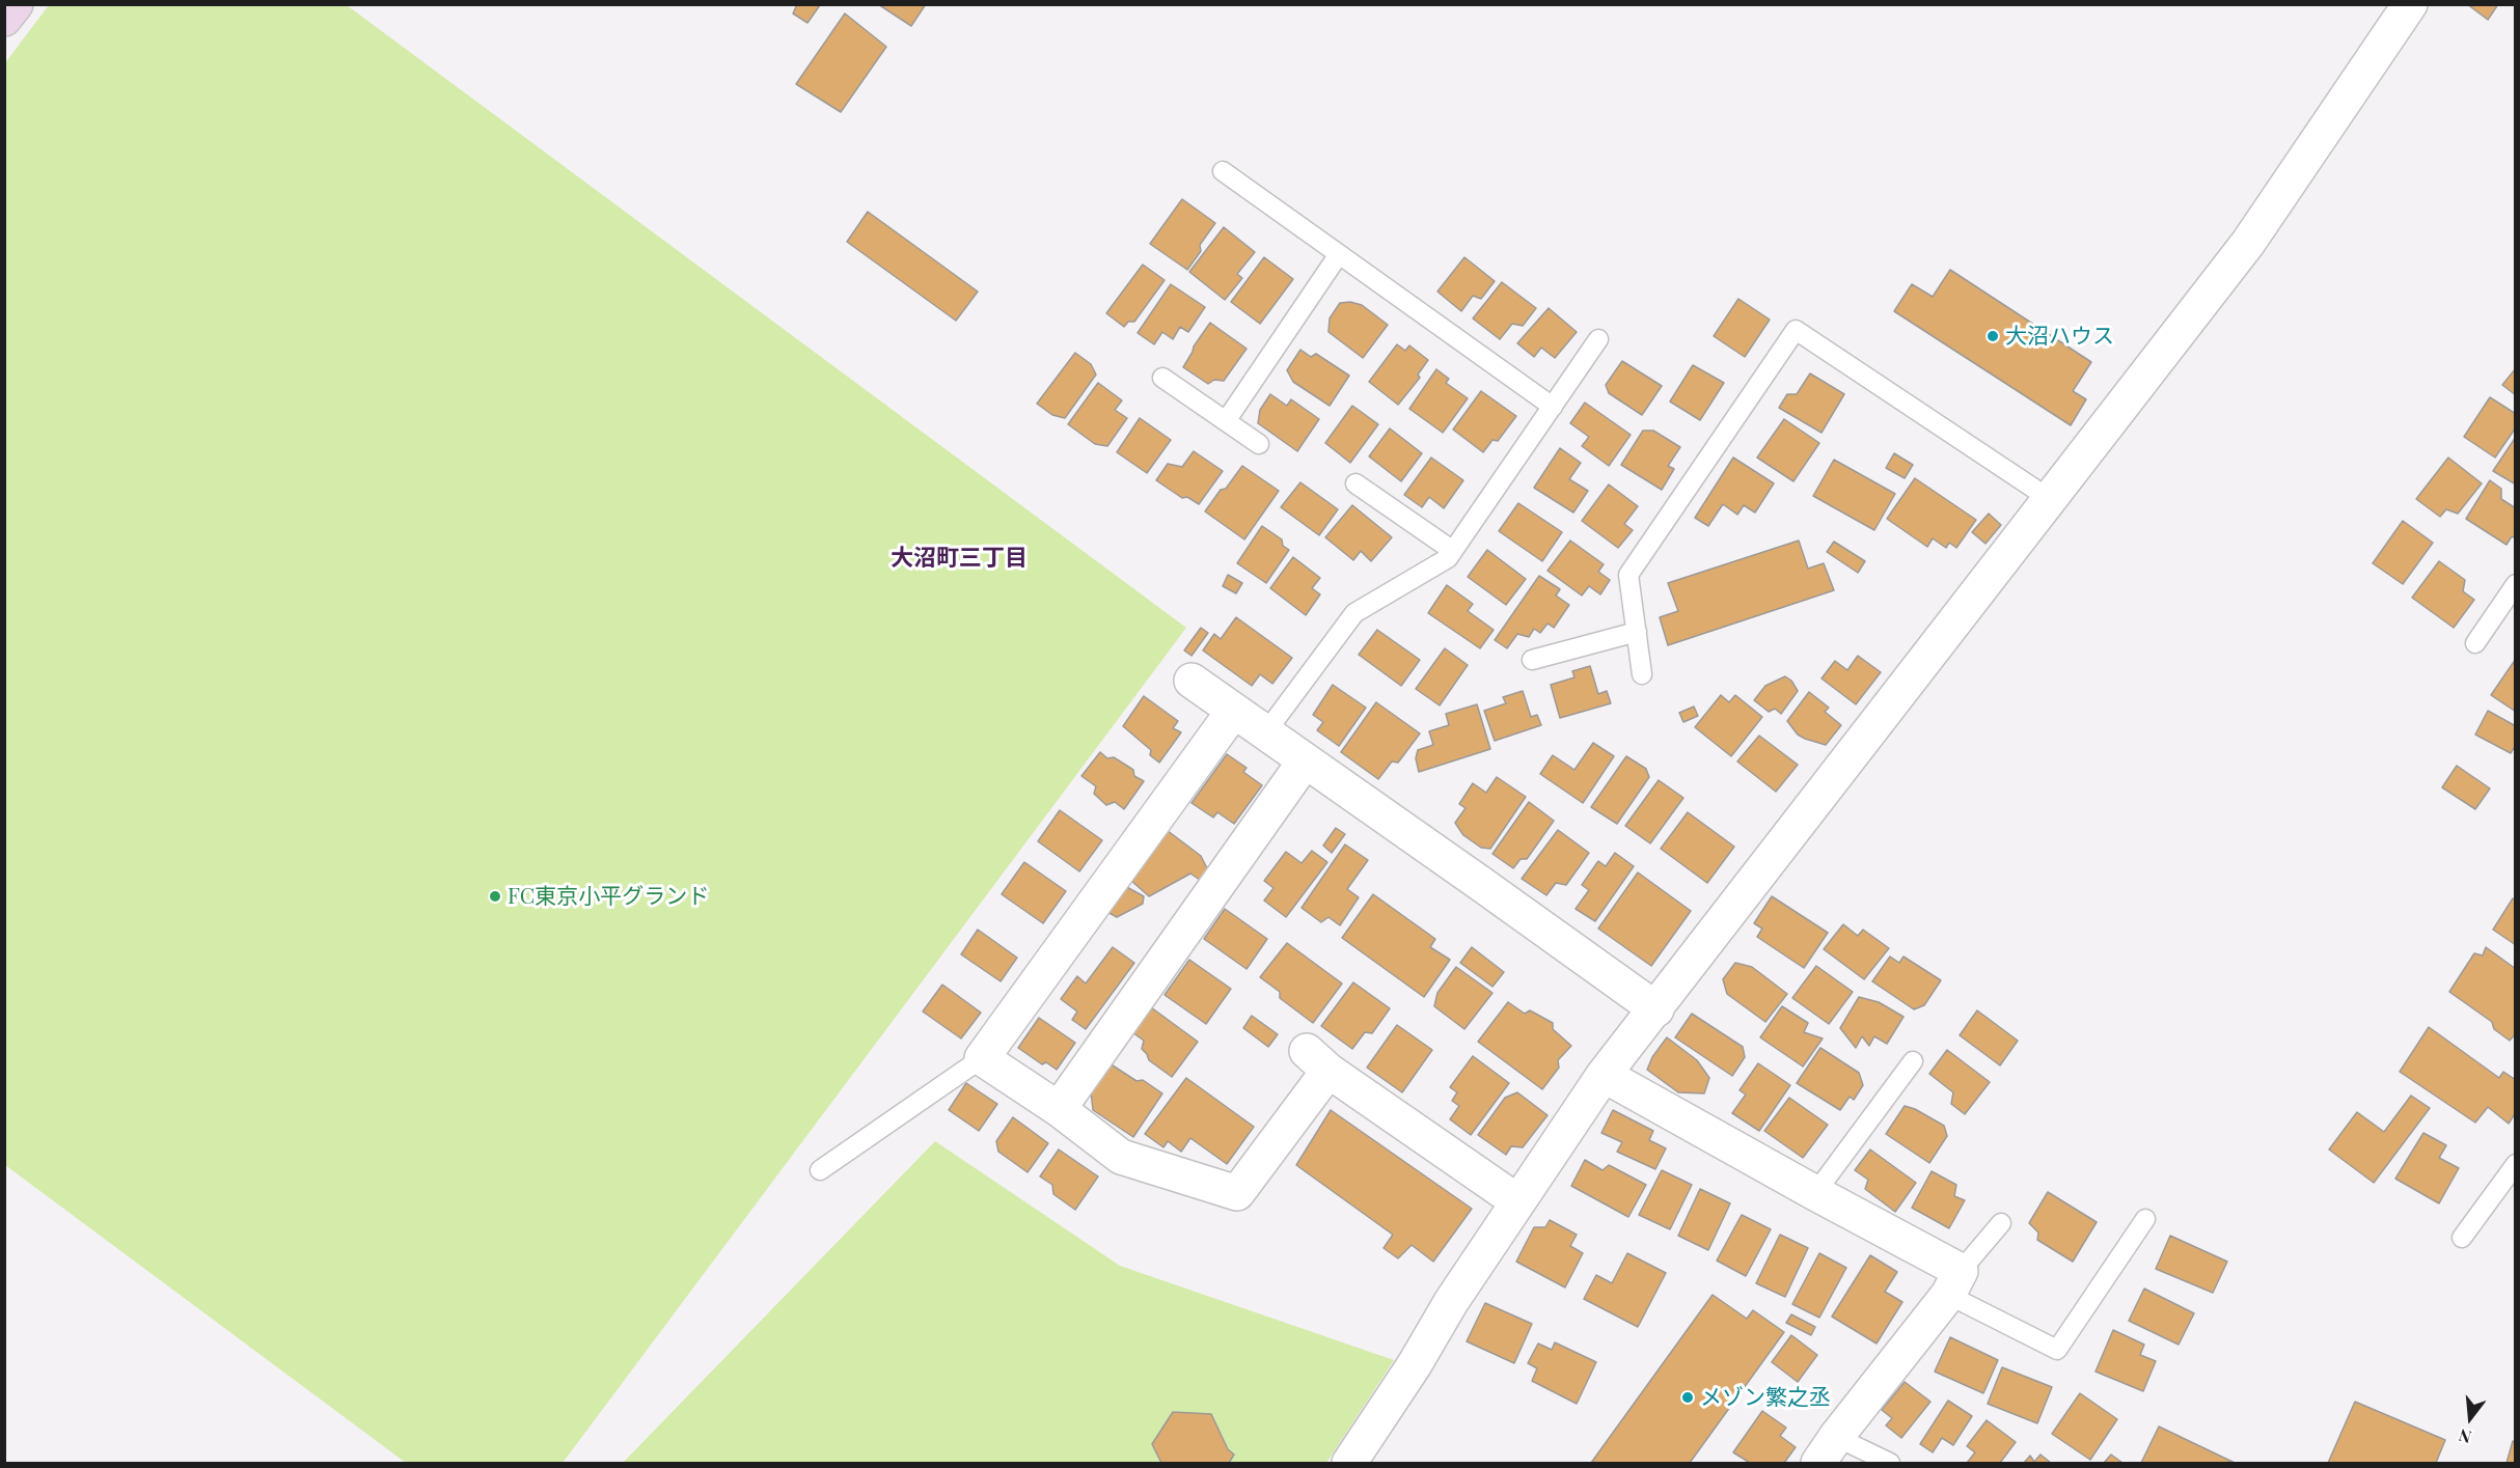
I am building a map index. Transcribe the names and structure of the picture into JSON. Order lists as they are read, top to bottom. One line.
{"districts":["大沼町三丁目"],"places":["大沼ハウス","FC東京小平グランド","メゾン繁之丞"],"north":"bottom"}
